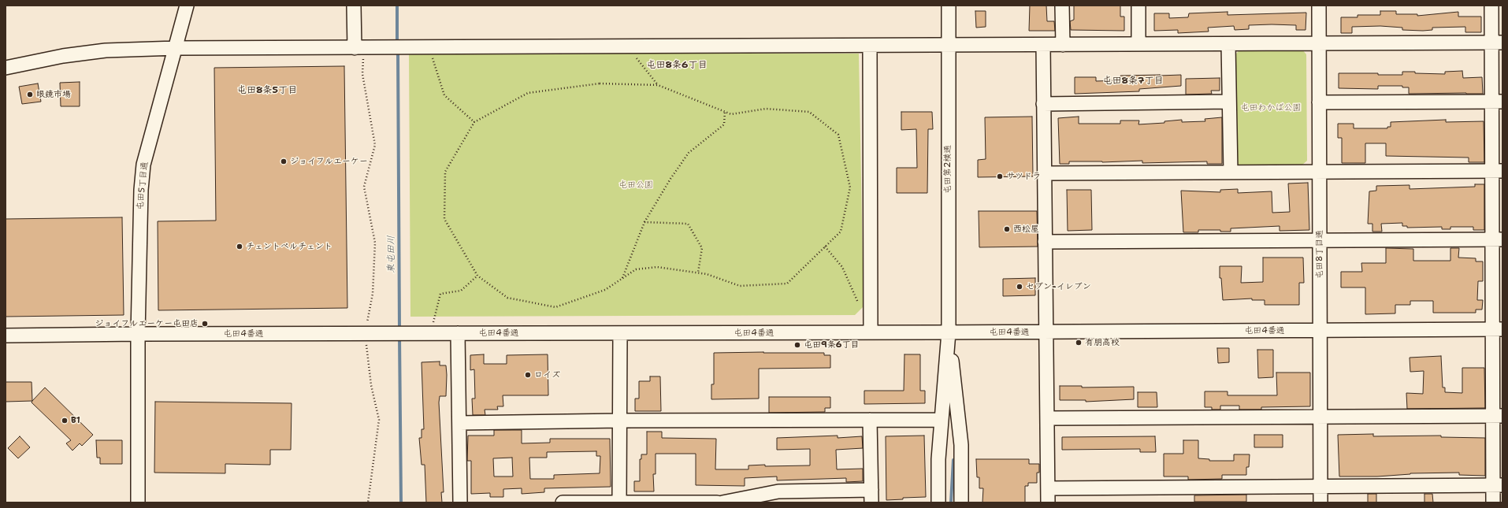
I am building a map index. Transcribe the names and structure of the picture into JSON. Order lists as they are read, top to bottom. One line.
{"streets":{"street":["屯田第2横通","屯田5丁目通","屯田8丁目通","屯田4番通"]},"crossings":[["屯田第2横通","屯田4番通"],["屯田5丁目通","屯田4番通"],["屯田8丁目通","屯田4番通"]],"districts":["屯田8条6丁目","屯田8条7丁目","屯田8条5丁目"],"water":["東屯田川"],"parks":["屯田わかば公園","屯田公園"],"places":["眼鏡市場","ジョイフルエーケー","サツドラ","西松屋","チェントペルチェント","セブン-イレブン","ジョイフルエーケー屯田店","有朋高校","屯田9条6丁目","ロイズ","B1"]}
